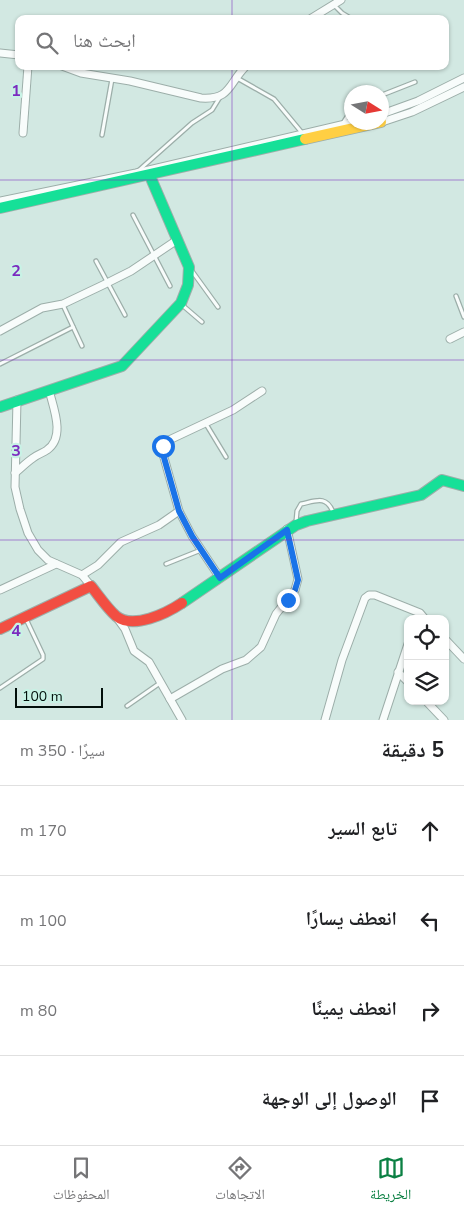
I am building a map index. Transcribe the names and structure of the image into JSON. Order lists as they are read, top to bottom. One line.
{"scale_bar":"100 m","north":"right","page":{"search":"ابحث هنا","scale":"100 m","heading":["5 دقيقة","سيرًا · 350 m"],"list":[["تابع السير","170 m"],["انعطف يسارًا","100 m"],["انعطف يمينًا","80 m"],"الوصول إلى الوجهة"],"nav":["الخريطة","الاتجاهات","المحفوظات"]},"grid":{"rows":["1","2","3","4"]}}
